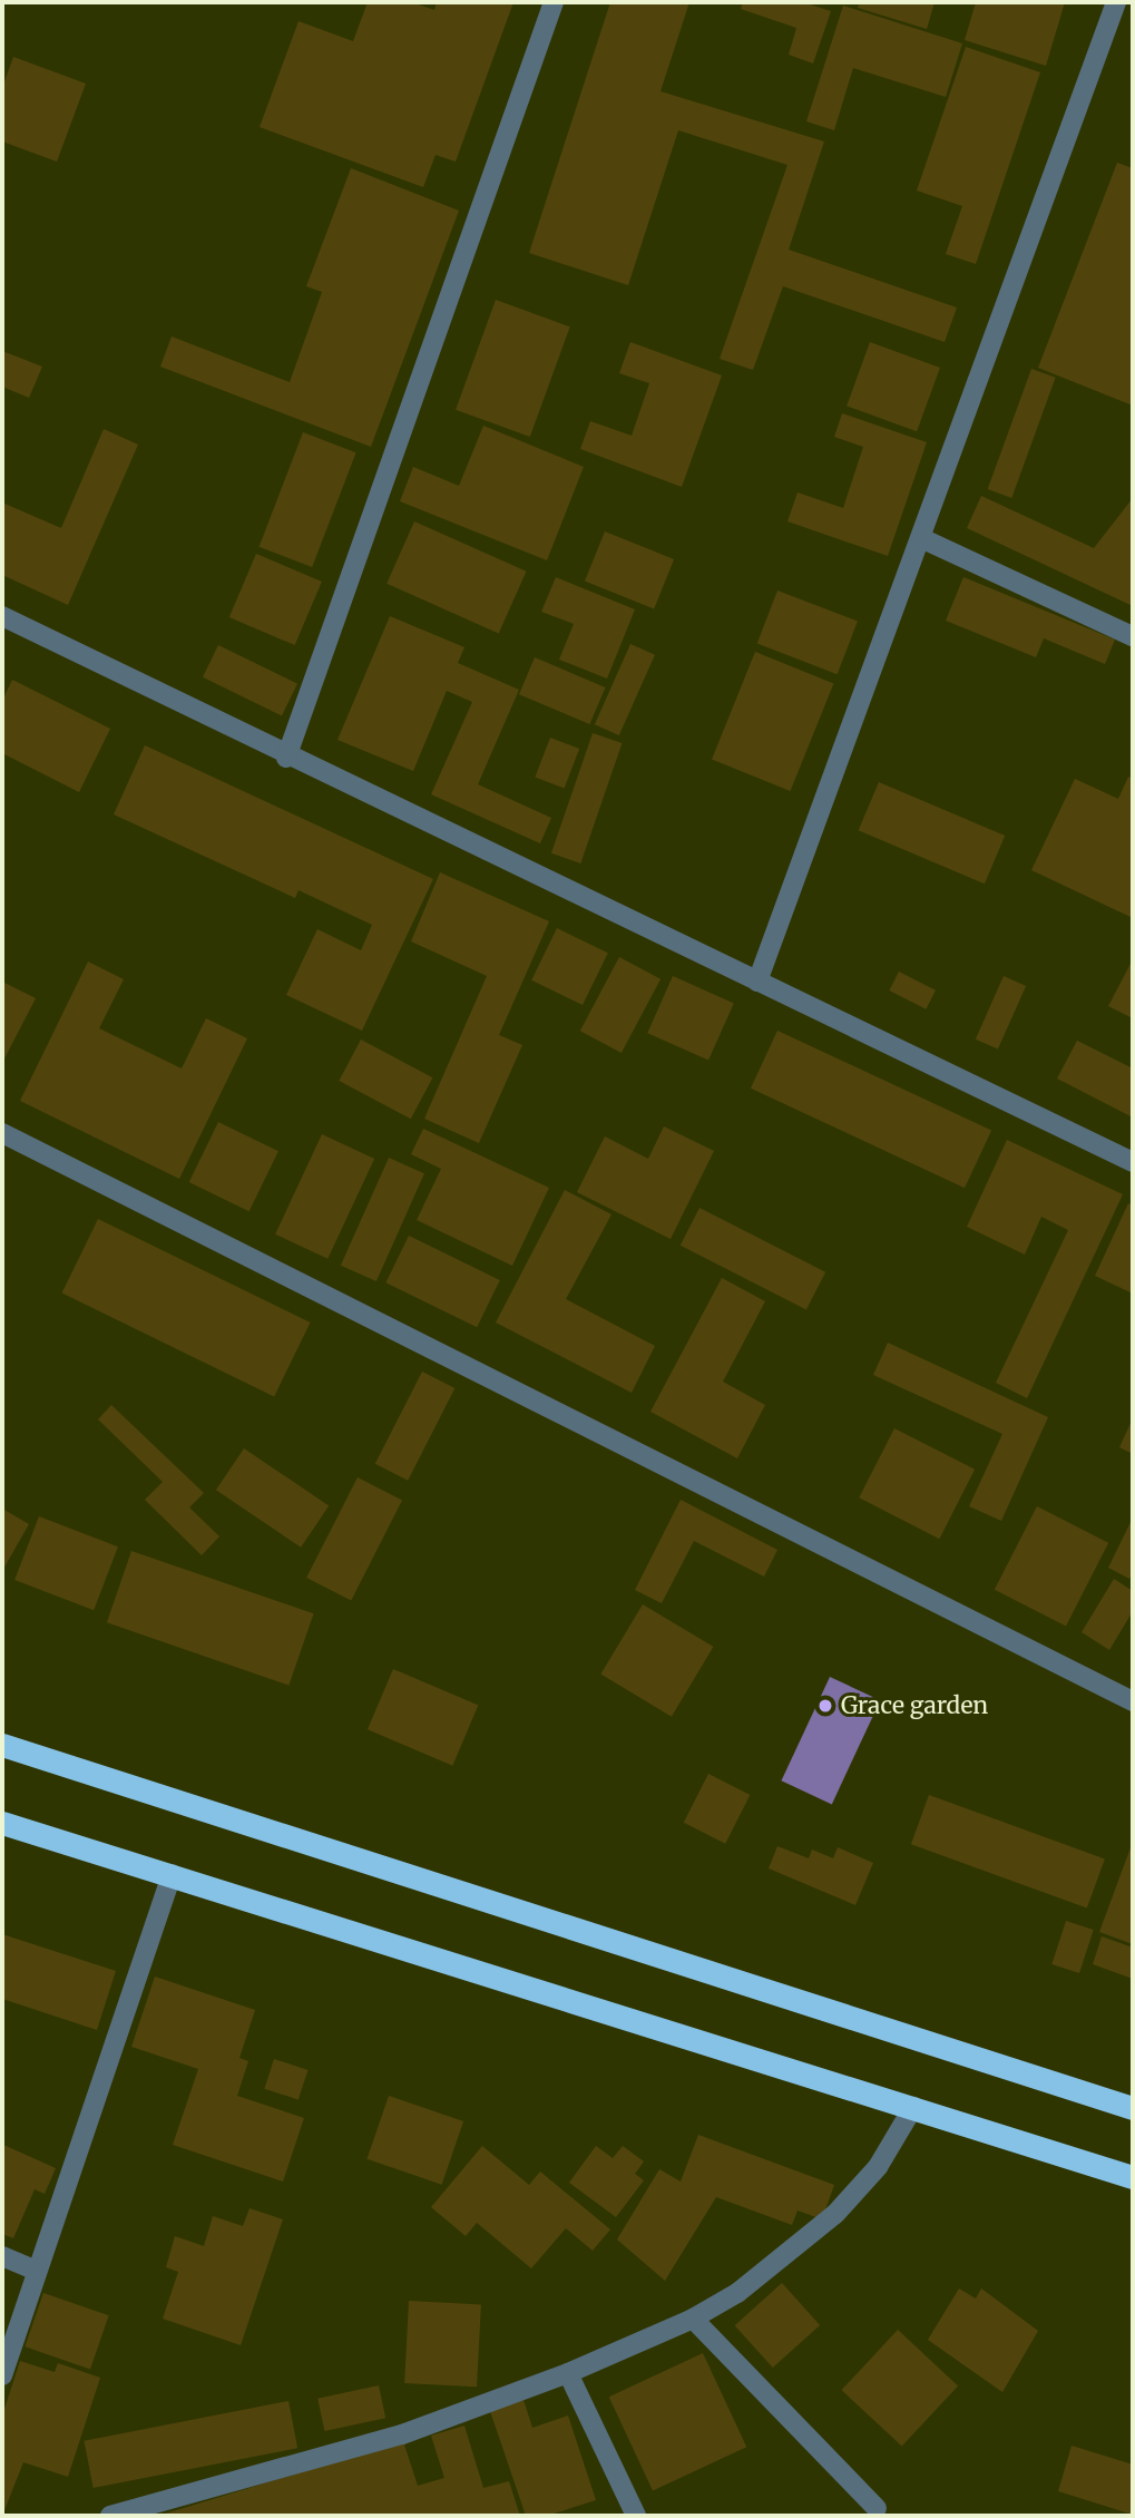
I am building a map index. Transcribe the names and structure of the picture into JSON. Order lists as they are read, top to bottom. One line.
{"places":["Grace garden"]}
